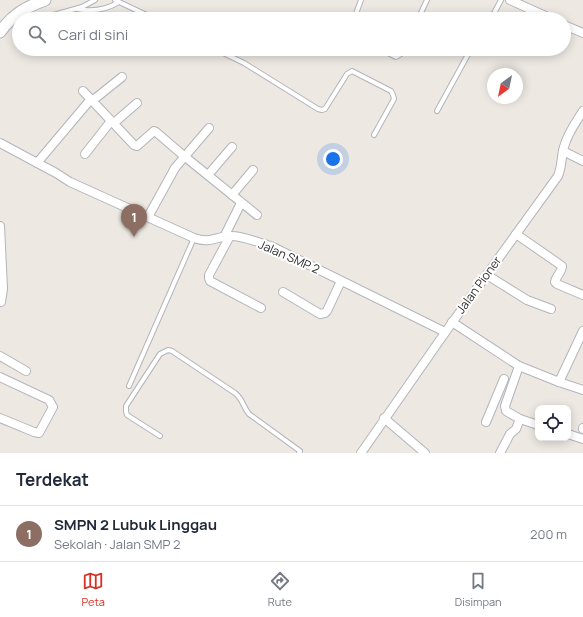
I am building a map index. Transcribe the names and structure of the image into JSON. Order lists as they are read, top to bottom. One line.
{"streets":{"street":["Jalan SMP 2","Jalan Pioner"]},"crossings":[["Jalan SMP 2","Jalan Pioner"]],"north":"bottom left","page":{"search":"Cari di sini","pins":"1","heading":"Terdekat","list":[{"mark":"1","name":"SMPN 2 Lubuk Linggau","note":"Sekolah · Jalan SMP 2","value":"200 m"}],"nav":["Peta","Rute","Disimpan"]}}
